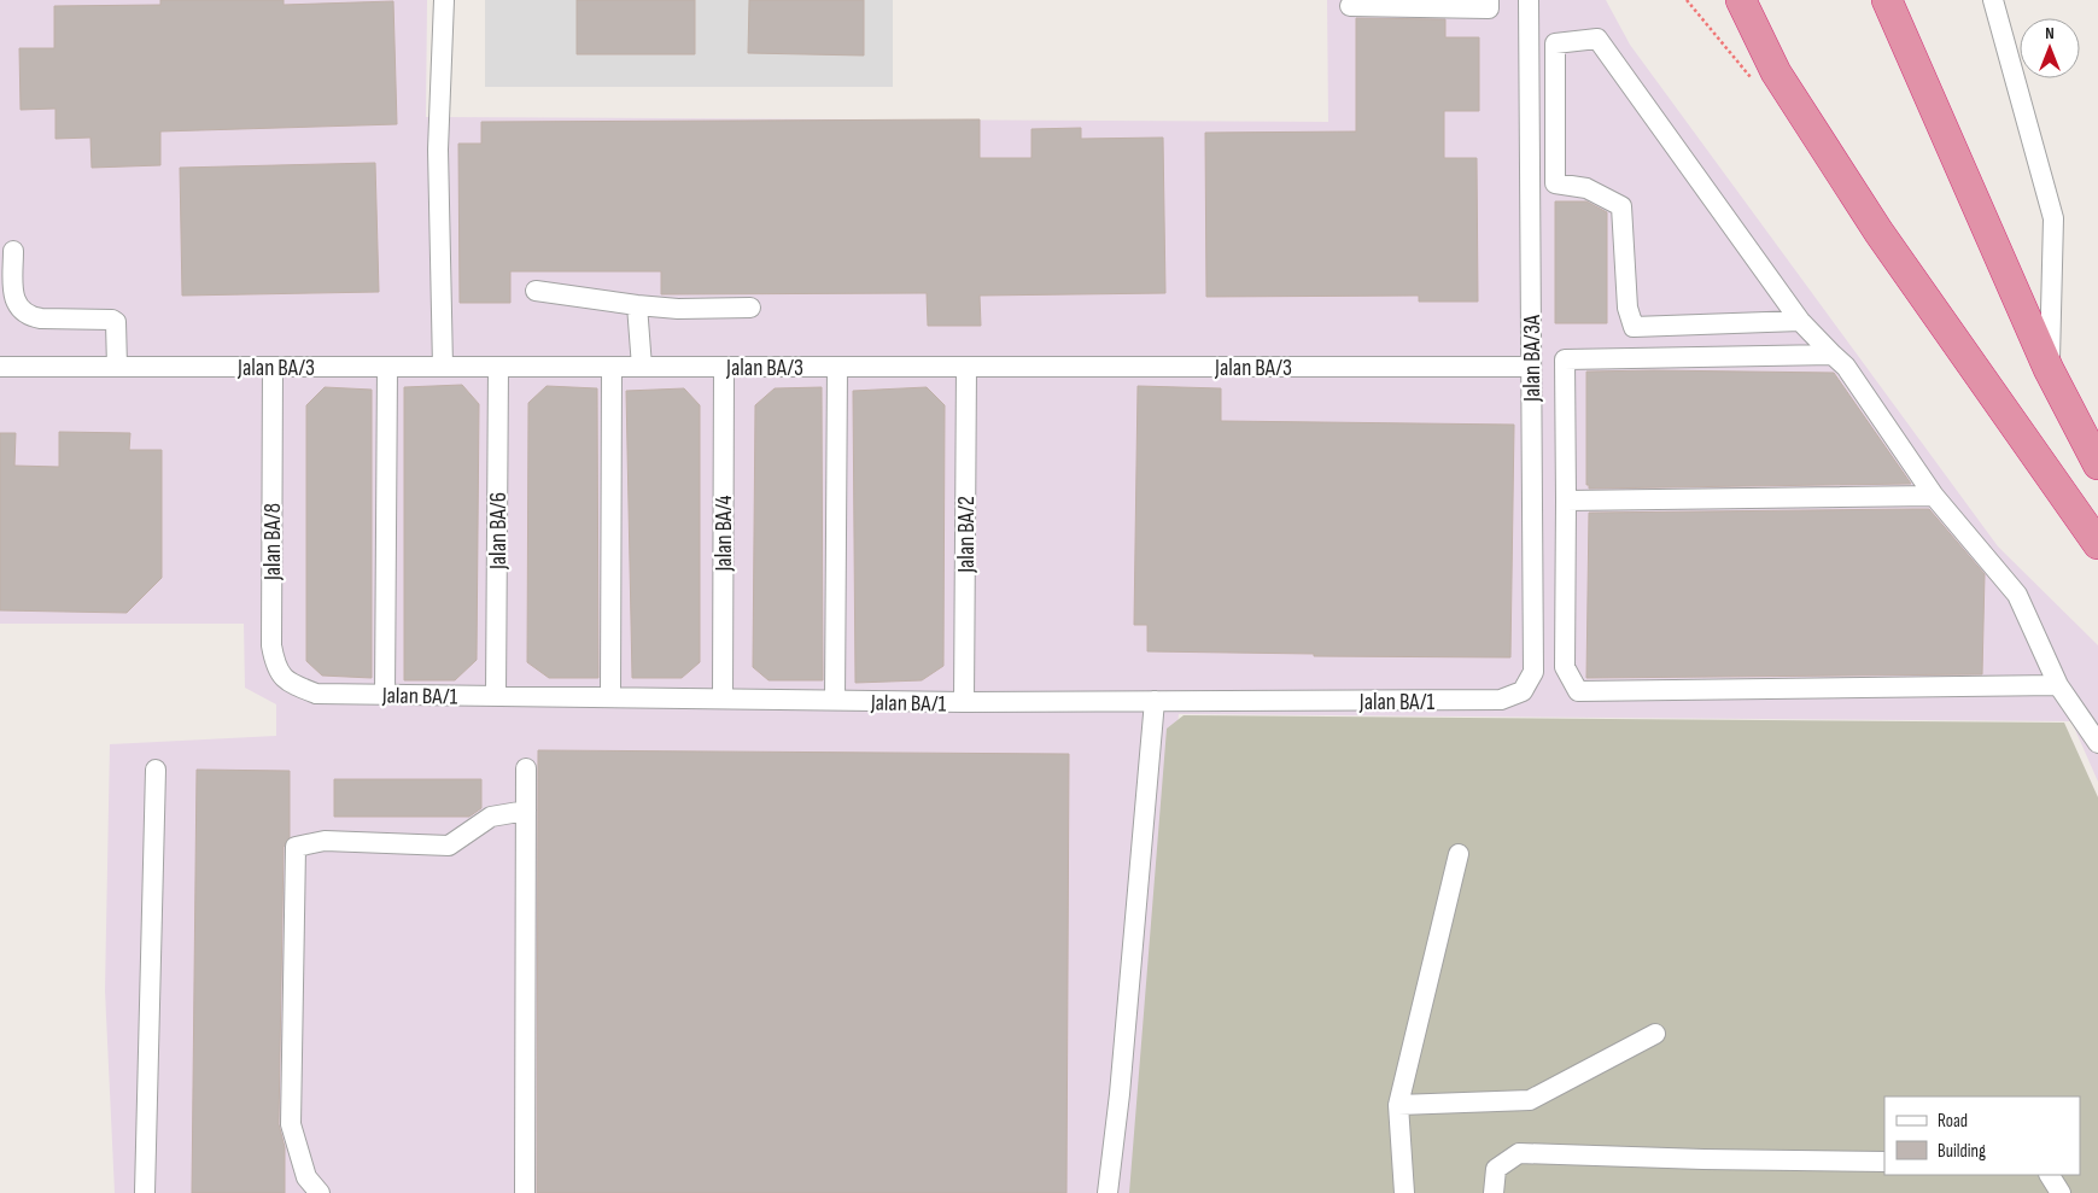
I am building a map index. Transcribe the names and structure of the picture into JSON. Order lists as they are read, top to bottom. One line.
{"streets":{"street":["Jalan BA/3A","Jalan BA/3","Jalan BA/6","Jalan BA/4","Jalan BA/2","Jalan BA/8","Jalan BA/1"]},"crossings":[["Jalan BA/3A","Jalan BA/3"],["Jalan BA/3A","Jalan BA/1"],["Jalan BA/3","Jalan BA/6"],["Jalan BA/3","Jalan BA/4"],["Jalan BA/3","Jalan BA/2"],["Jalan BA/3","Jalan BA/8"],["Jalan BA/6","Jalan BA/1"],["Jalan BA/4","Jalan BA/1"],["Jalan BA/2","Jalan BA/1"],["Jalan BA/8","Jalan BA/1"]],"legend":["Road","Building"],"north":"top"}
